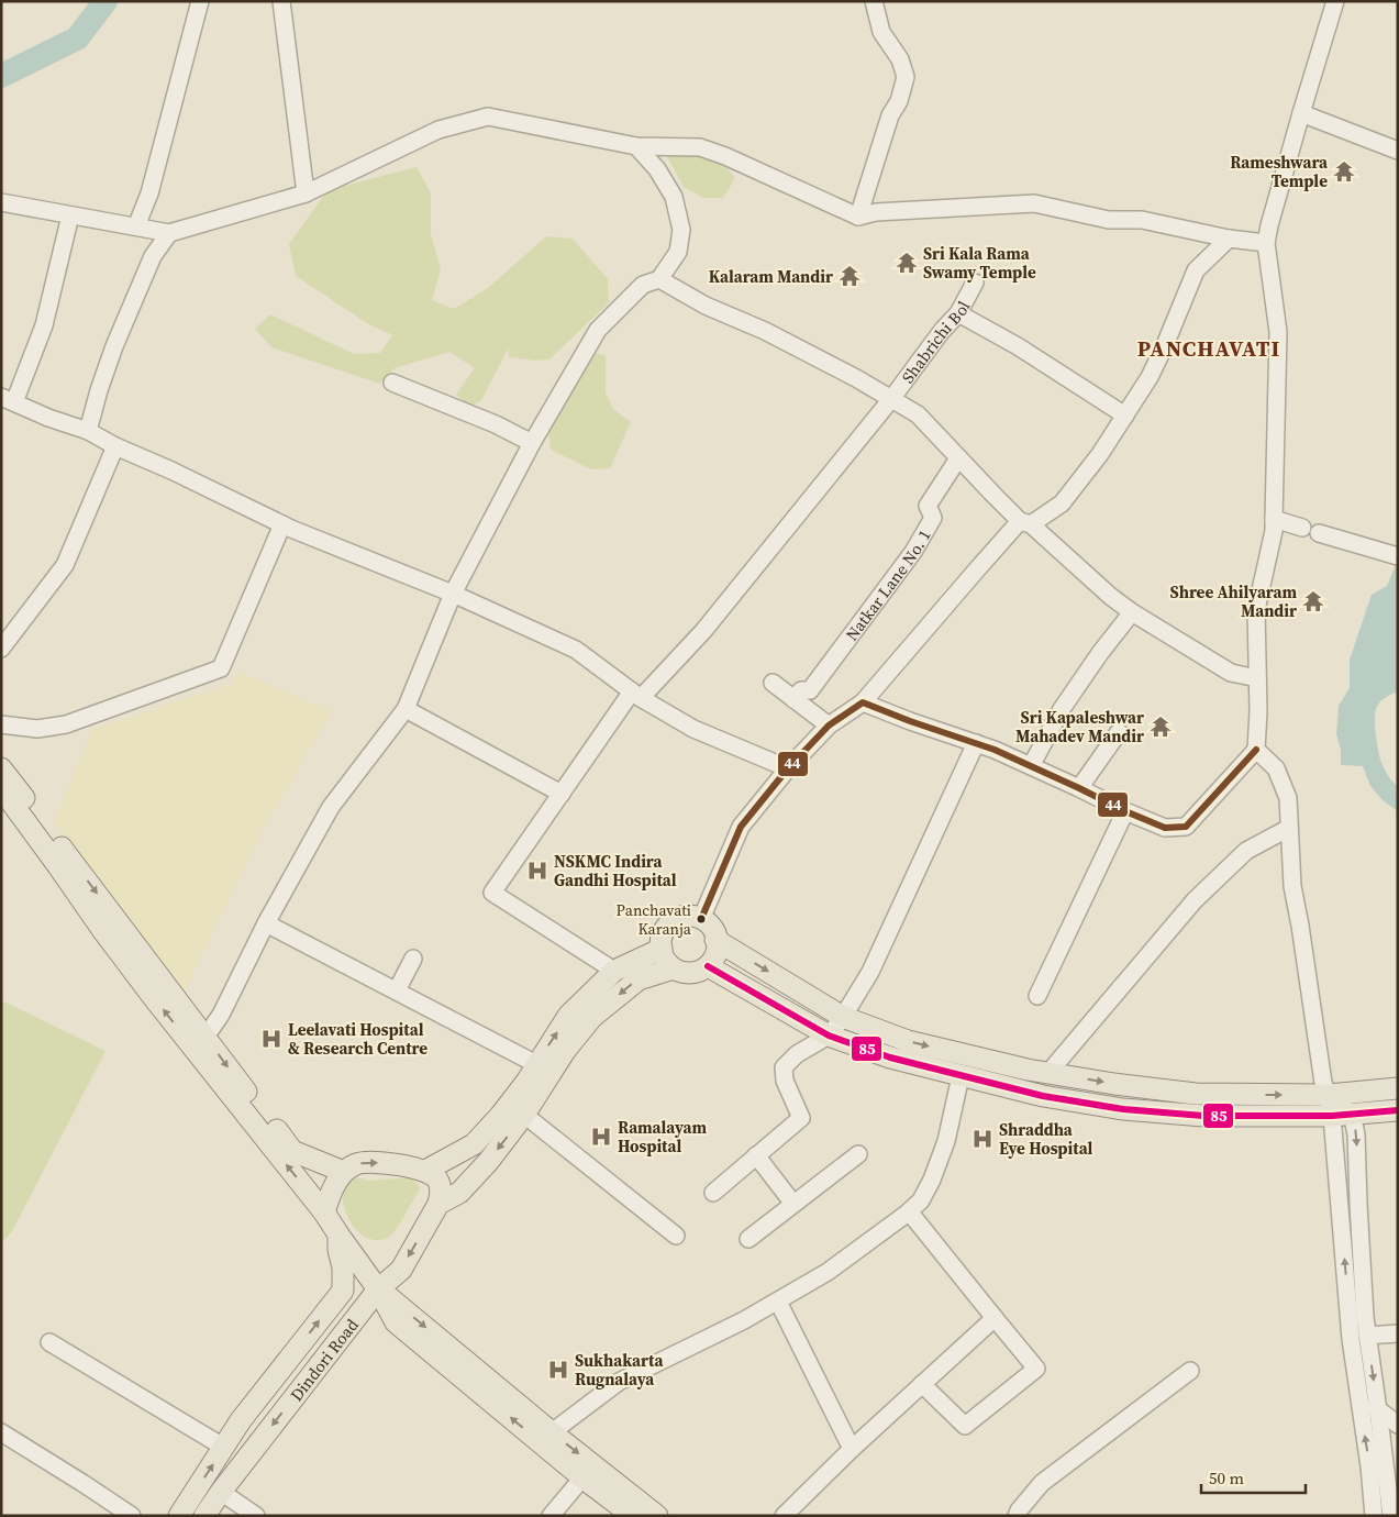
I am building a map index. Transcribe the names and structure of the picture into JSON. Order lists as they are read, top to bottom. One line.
{"streets":{"main road":["Dindori Road"],"street":["Shabrichi Bol","Natkar Lane No. 1"]},"districts":["PANCHAVATI"],"places":{"temple":["Rameshwara Temple","Sri Kala Rama Swamy Temple","Kalaram Mandir","Shree Ahilyaram Mandir","Sri Kapaleshwar Mahadev Mandir"],"hospital":["NSKMC Indira Gandhi Hospital","Leelavati Hospital & Research Centre","Ramalayam Hospital","Shraddha Eye Hospital","Sukhakarta Rugnalaya"],"other":["Panchavati Karanja"]},"lines":["transit line 44","transit line 85"],"scale_bar":"50 m"}
